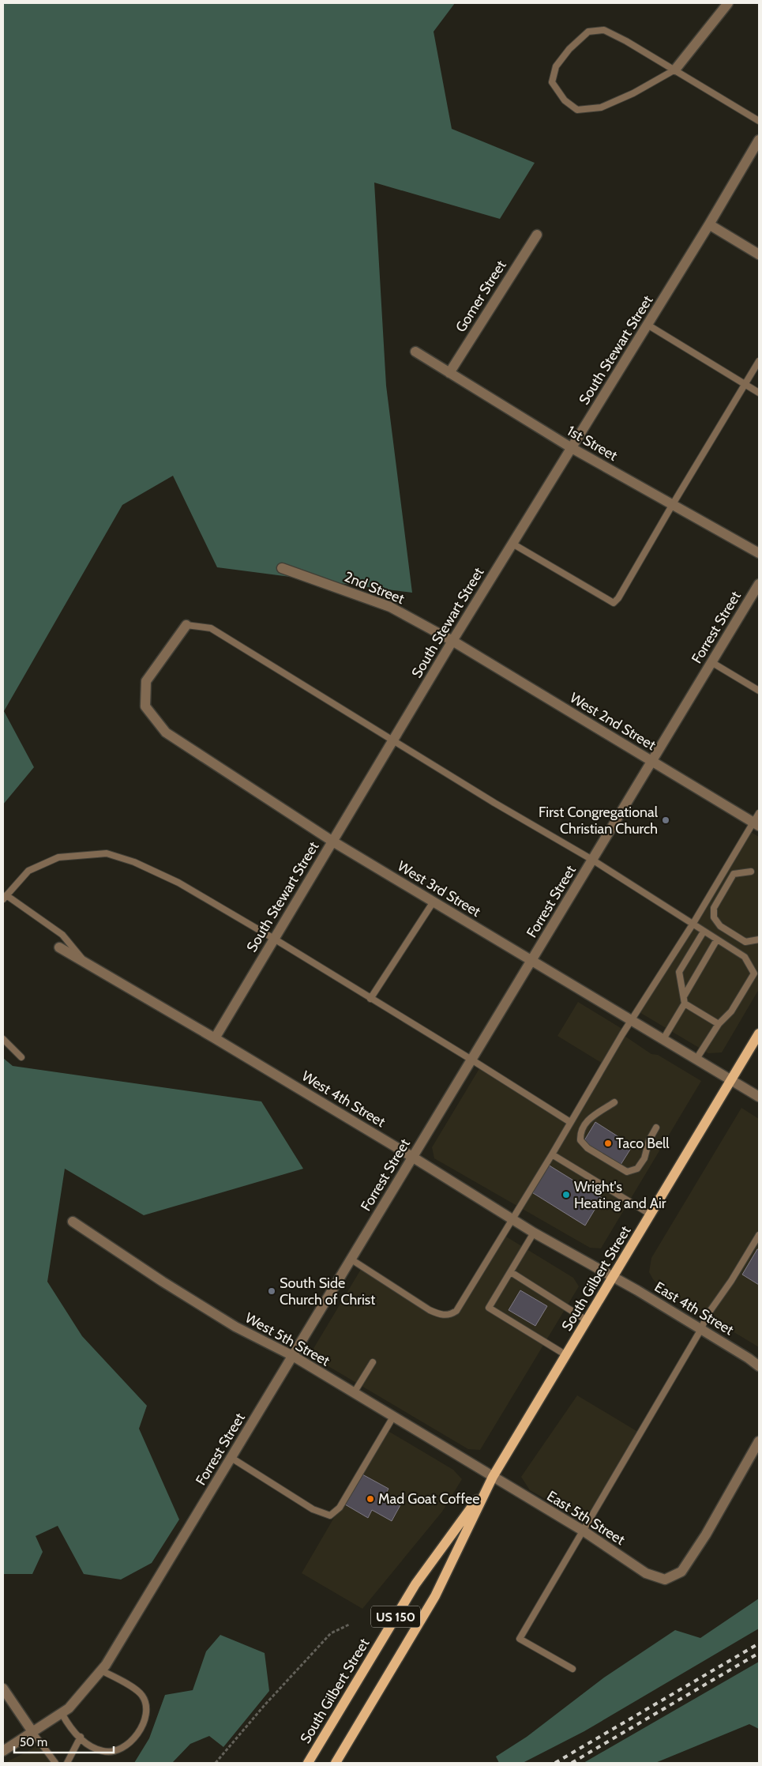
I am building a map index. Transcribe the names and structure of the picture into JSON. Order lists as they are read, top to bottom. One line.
{"streets":{"main road":["South Gilbert Street","US 150"],"street":["Gomer Street","South Stewart Street","1st Street","2nd Street","Forrest Street","West 2nd Street","West 3rd Street","West 4th Street","East 4th Street","West 5th Street","East 5th Street"]},"crossings":[["Gomer Street","1st Street"],["South Stewart Street","1st Street"],["South Stewart Street","2nd Street"],["South Stewart Street","West 2nd Street"],["South Stewart Street","West 3rd Street"],["South Stewart Street","West 4th Street"],["2nd Street","West 2nd Street"],["Forrest Street","West 2nd Street"],["Forrest Street","West 3rd Street"],["Forrest Street","West 4th Street"],["Forrest Street","West 5th Street"],["West 3rd Street","South Gilbert Street"],["West 4th Street","South Gilbert Street"],["West 4th Street","East 4th Street"],["South Gilbert Street","East 4th Street"],["South Gilbert Street","West 5th Street"],["South Gilbert Street","East 5th Street"],["West 5th Street","East 5th Street"]],"places":["First Congregational Christian Church","Taco Bell","Wright's Heating and Air","South Side Church of Christ","Mad Goat Coffee"],"scale_bar":"50 m"}
